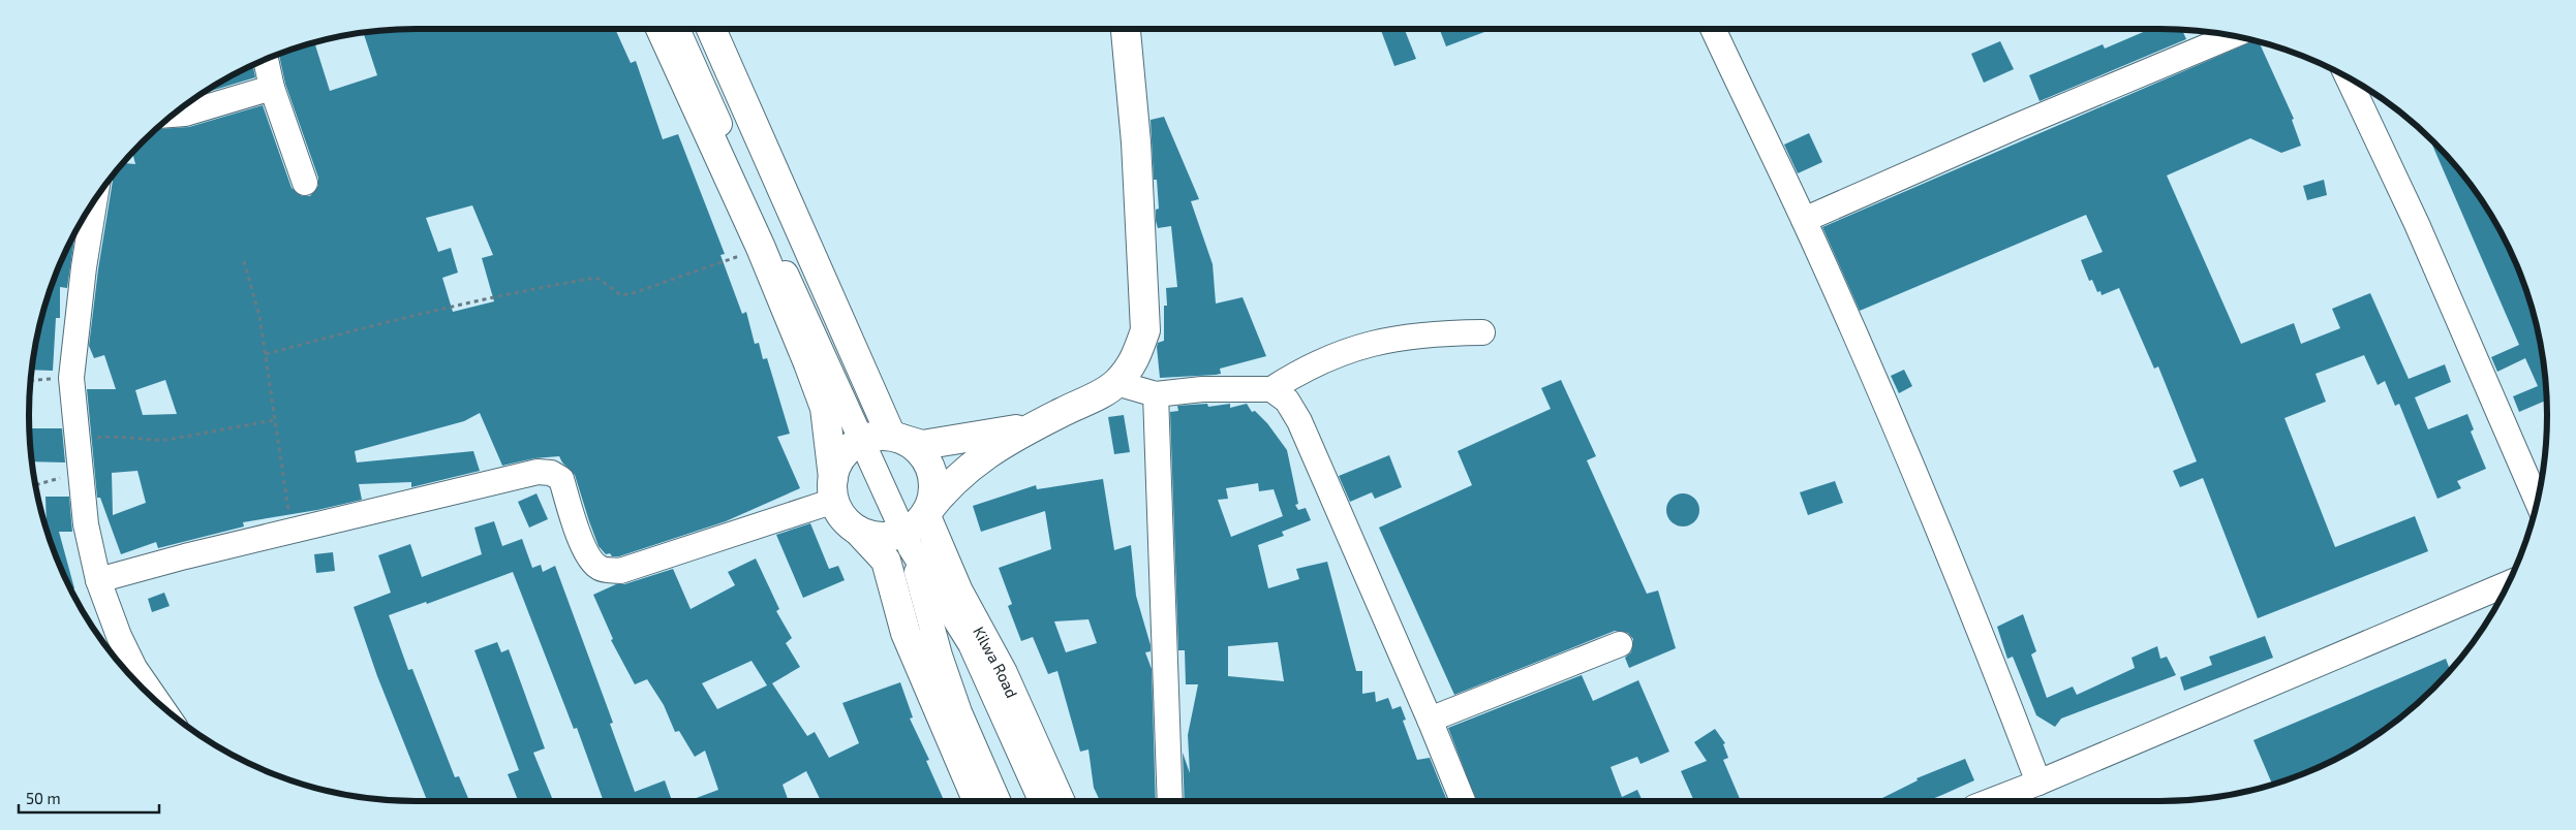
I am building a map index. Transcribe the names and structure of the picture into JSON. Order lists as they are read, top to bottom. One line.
{"streets":{"main road":["Kilwa Road"]},"scale_bar":"50 m"}
